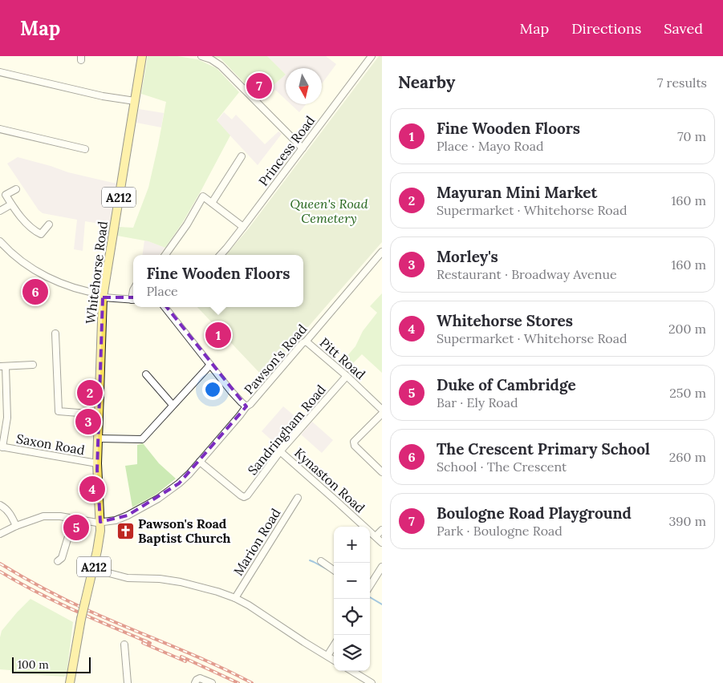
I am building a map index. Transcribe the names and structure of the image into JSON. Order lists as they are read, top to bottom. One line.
{"streets":{"main road":["A212","Whitehorse Road"],"street":["Princess Road","Pitt Road","Pawson's Road","Sandringham Road","Saxon Road","Kynaston Road","Marion Road"]},"crossings":[["Whitehorse Road","Saxon Road"],["Pitt Road","Pawson's Road"],["Pitt Road","Sandringham Road"],["Pawson's Road","Sandringham Road"],["Sandringham Road","Kynaston Road"]],"parks":["Queen's Road Cemetery"],"places":{"church":["Pawson's Road Baptist Church"]},"scale_bar":"100 m","north":"bottom","page":{"header":"Map","nav":["Map","Directions","Saved"],"heading":["Nearby","7 results"],"pins":["7","6","1","2","3","4","5"],"list":[{"mark":"1","name":"Fine Wooden Floors","note":"Place · Mayo Road","value":"70 m"},{"mark":"2","name":"Mayuran Mini Market","note":"Supermarket · Whitehorse Road","value":"160 m"},{"mark":"3","name":"Morley's","note":"Restaurant · Broadway Avenue","value":"160 m"},{"mark":"4","name":"Whitehorse Stores","note":"Supermarket · Whitehorse Road","value":"200 m"},{"mark":"5","name":"Duke of Cambridge","note":"Bar · Ely Road","value":"250 m"},{"mark":"6","name":"The Crescent Primary School","note":"School · The Crescent","value":"260 m"},{"mark":"7","name":"Boulogne Road Playground","note":"Park · Boulogne Road","value":"390 m"}],"popup":["Fine Wooden Floors","Place"],"map_buttons":["+","−"],"scale":"100 m"}}
